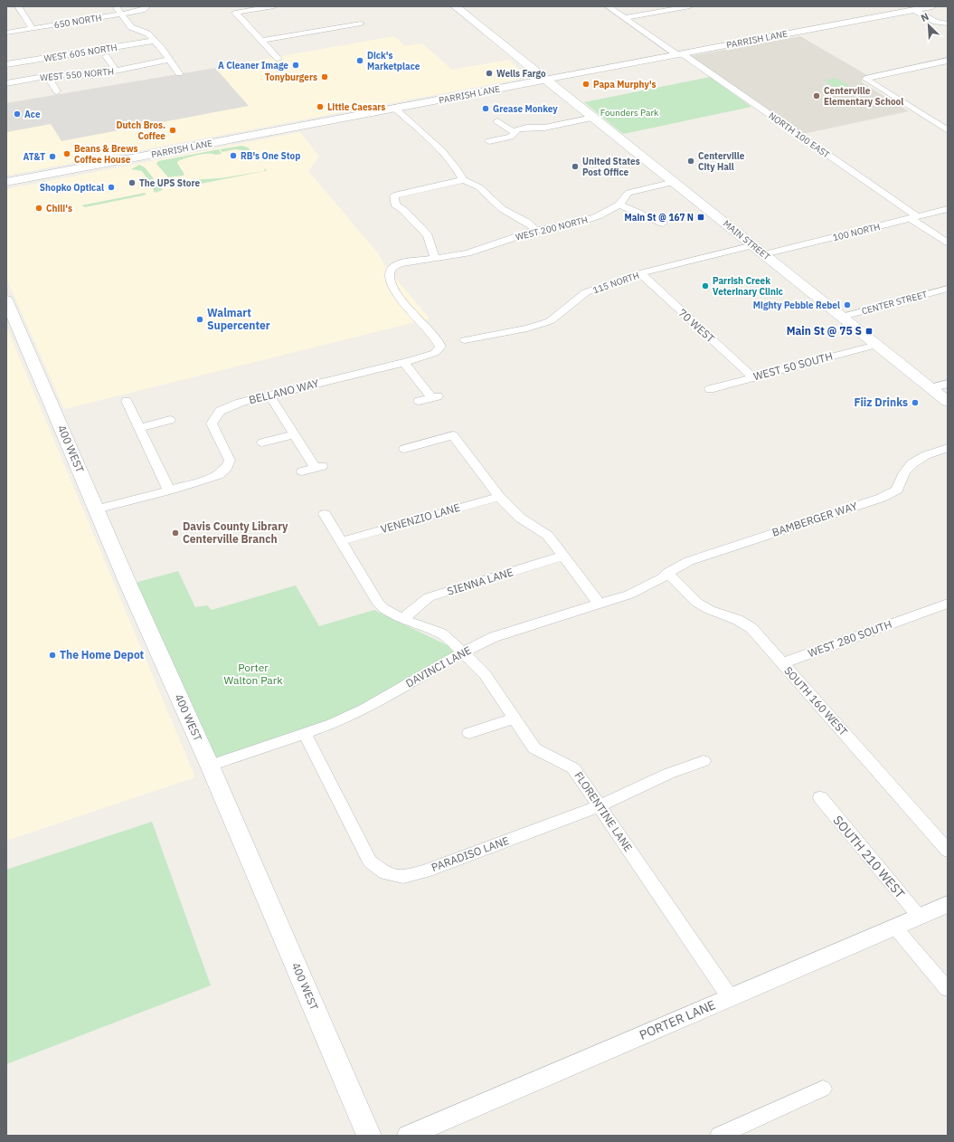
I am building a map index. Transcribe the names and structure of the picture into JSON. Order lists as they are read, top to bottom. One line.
{"streets":{"main road":["PARRISH LANE","MAIN STREET","400 WEST"],"street":["650 NORTH","WEST 605 NORTH","WEST 550 NORTH","NORTH 100 EAST","WEST 200 NORTH","100 NORTH","115 NORTH","CENTER STREET","70 WEST","WEST 50 SOUTH","BELLANO WAY","VENENZIO LANE","BAMBERGER WAY","SIENNA LANE","WEST 280 SOUTH","DAVINCI LANE","SOUTH 160 WEST","FLORENTINE LANE","PARADISO LANE","SOUTH 210 WEST","PORTER LANE"]},"crossings":[["PARRISH LANE","NORTH 100 EAST"],["PARRISH LANE","MAIN STREET"],["NORTH 100 EAST","100 NORTH"],["WEST 200 NORTH","MAIN STREET"],["WEST 200 NORTH","BELLANO WAY"],["100 NORTH","MAIN STREET"],["MAIN STREET","115 NORTH"],["MAIN STREET","CENTER STREET"],["MAIN STREET","WEST 50 SOUTH"],["115 NORTH","70 WEST"],["70 WEST","WEST 50 SOUTH"],["BELLANO WAY","400 WEST"],["400 WEST","DAVINCI LANE"],["VENENZIO LANE","FLORENTINE LANE"],["BAMBERGER WAY","DAVINCI LANE"],["BAMBERGER WAY","SOUTH 160 WEST"],["SIENNA LANE","FLORENTINE LANE"],["WEST 280 SOUTH","SOUTH 160 WEST"],["DAVINCI LANE","SOUTH 160 WEST"],["DAVINCI LANE","FLORENTINE LANE"],["DAVINCI LANE","PARADISO LANE"],["FLORENTINE LANE","PARADISO LANE"],["FLORENTINE LANE","PORTER LANE"],["SOUTH 210 WEST","PORTER LANE"]],"parks":["Founders Park","Porter Walton Park"],"places":{"other":["Dick's Marketplace","A Cleaner Image","Wells Fargo","Tonyburgers","Papa Murphy's","Centerville Elementary School","Little Caesars","Grease Monkey","Ace","Dutch Bros. Coffee","Beans & Brews Coffee House","RB's One Stop","AT&T","Centerville City Hall","United States Post Office","The UPS Store","Shopko Optical","Chili's","Parrish Creek Veterinary Clinic","Mighty Pebble Rebel","Walmart Supercenter","Fiiz Drinks","Davis County Library Centerville Branch","The Home Depot"],"transit":["Main St @ 167 N","Main St @ 75 S"]},"north":"top left"}
